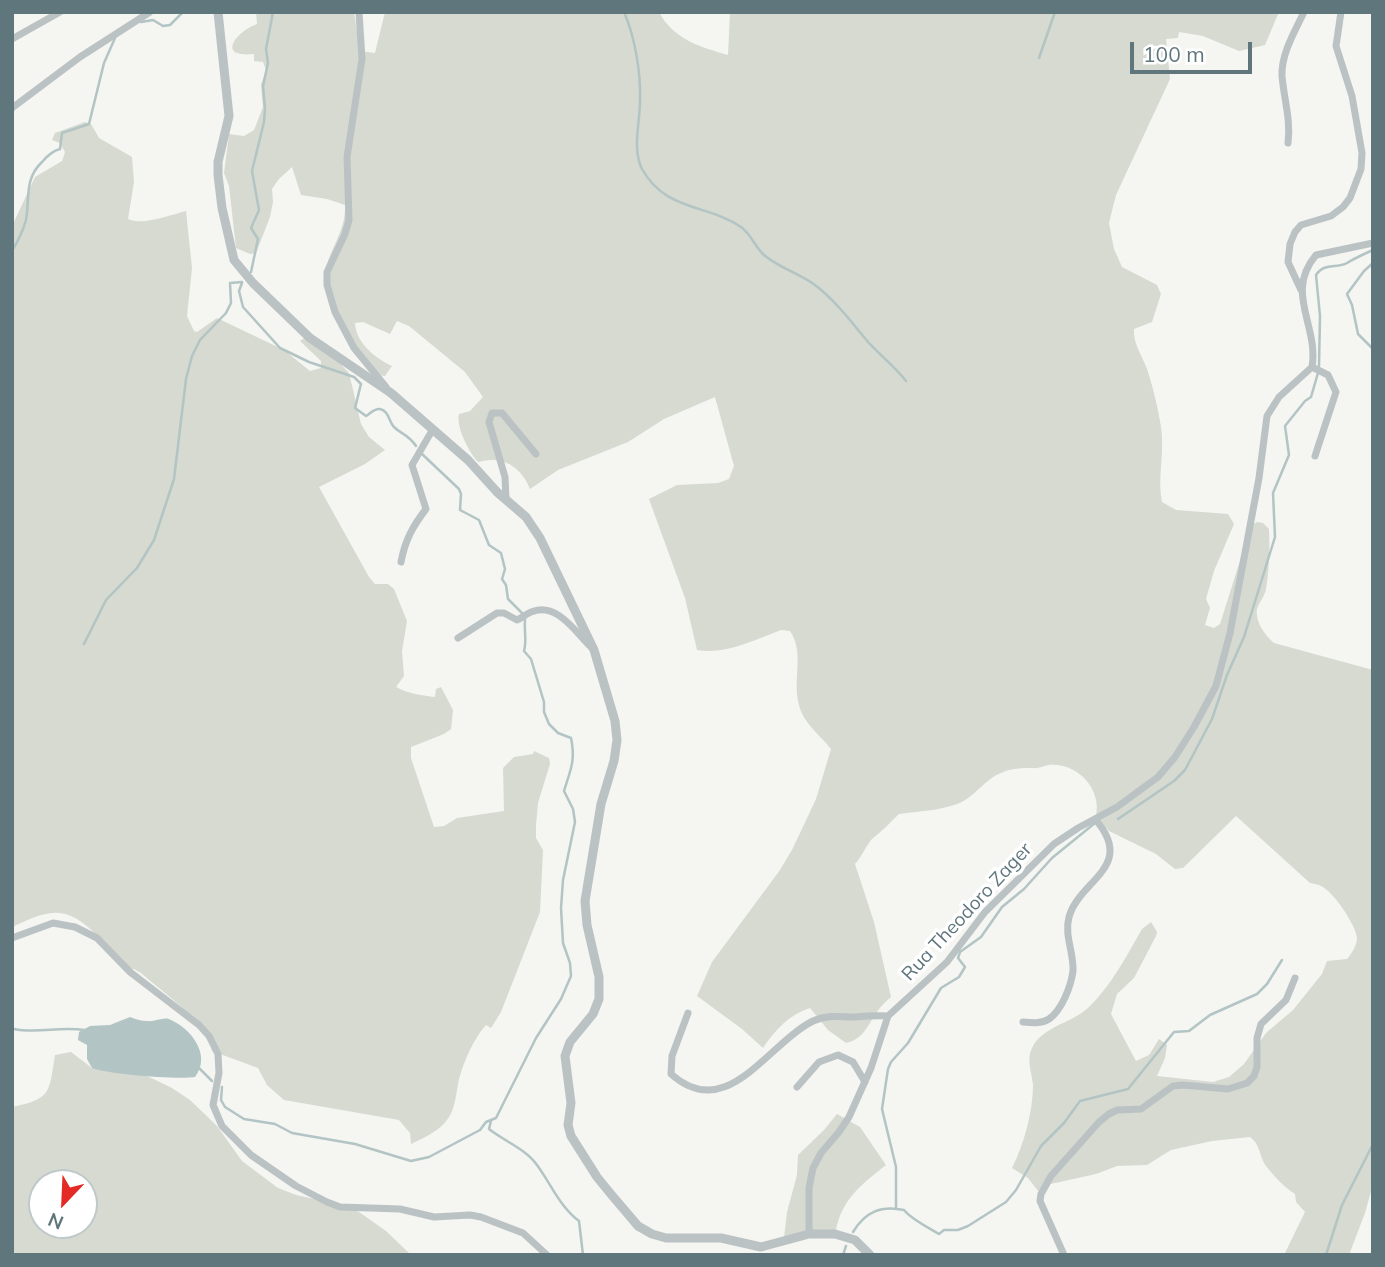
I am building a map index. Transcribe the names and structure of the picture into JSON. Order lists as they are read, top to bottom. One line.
{"streets":{"street":["Rua Theodoro Zager"]},"scale_bar":"100 m","north":"bottom left"}
